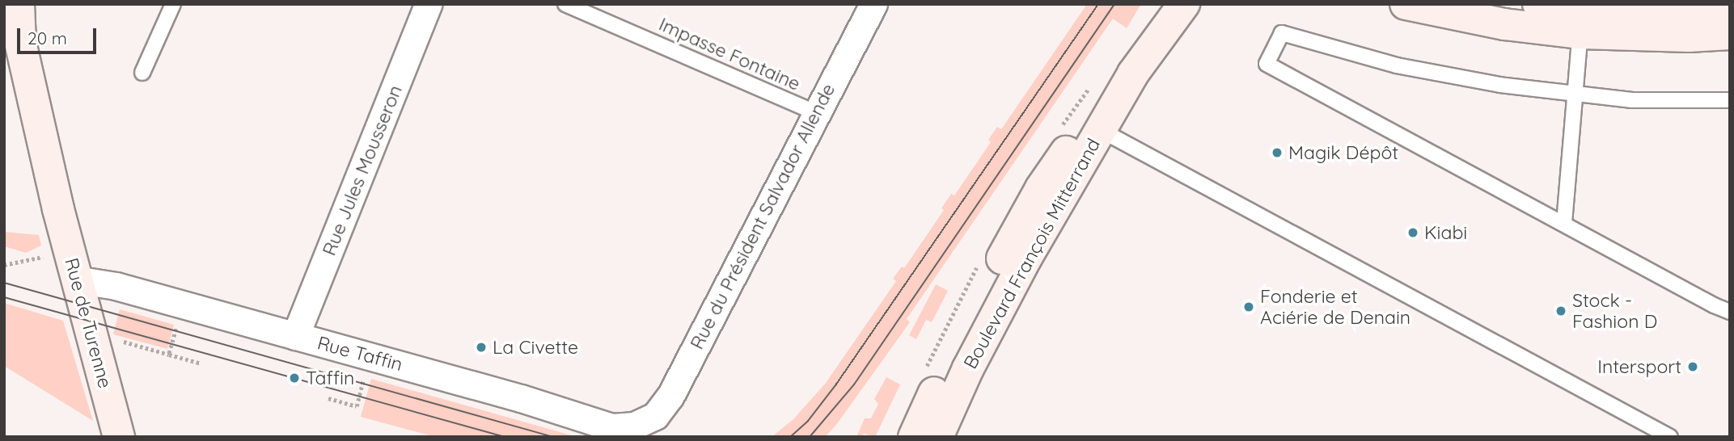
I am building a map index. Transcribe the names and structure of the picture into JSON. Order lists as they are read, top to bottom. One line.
{"streets":{"main road":["Boulevard François Mitterrand","Rue de Turenne"],"street":["Rue Jules Mousseron","Rue du Président Salvador Allende","Rue Taffin"],"lane":["Impasse Fontaine"]},"crossings":[["Impasse Fontaine","Rue du Président Salvador Allende"],["Rue Jules Mousseron","Rue Taffin"],["Rue du Président Salvador Allende","Rue Taffin"],["Rue de Turenne","Rue Taffin"]],"places":["Magik Dépôt","Kiabi","Fonderie et Aciérie de Denain","Stock - Fashion D","La Civette","Intersport","Taffin"],"scale_bar":"20 m"}
